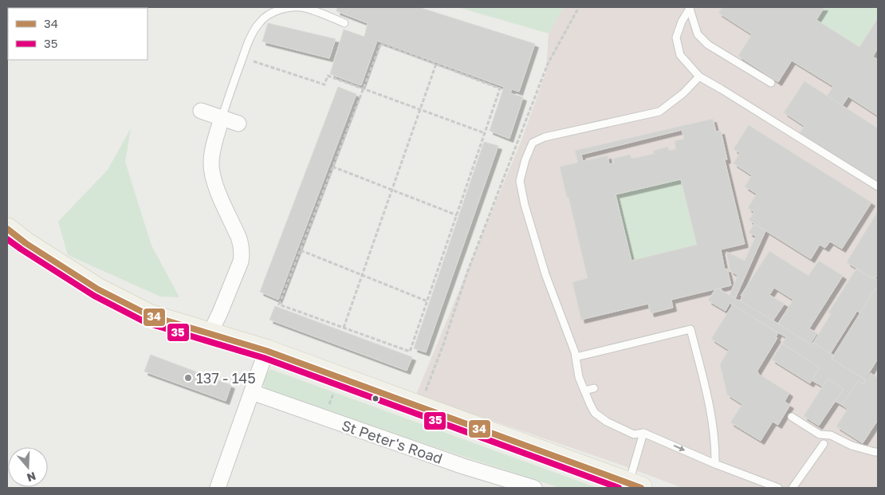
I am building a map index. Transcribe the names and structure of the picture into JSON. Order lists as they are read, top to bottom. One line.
{"streets":{"street":["St Peter's Road"]},"places":["137 - 145"],"lines":["transit line 34","transit line 35"],"legend":["34","35"],"north":"bottom"}
